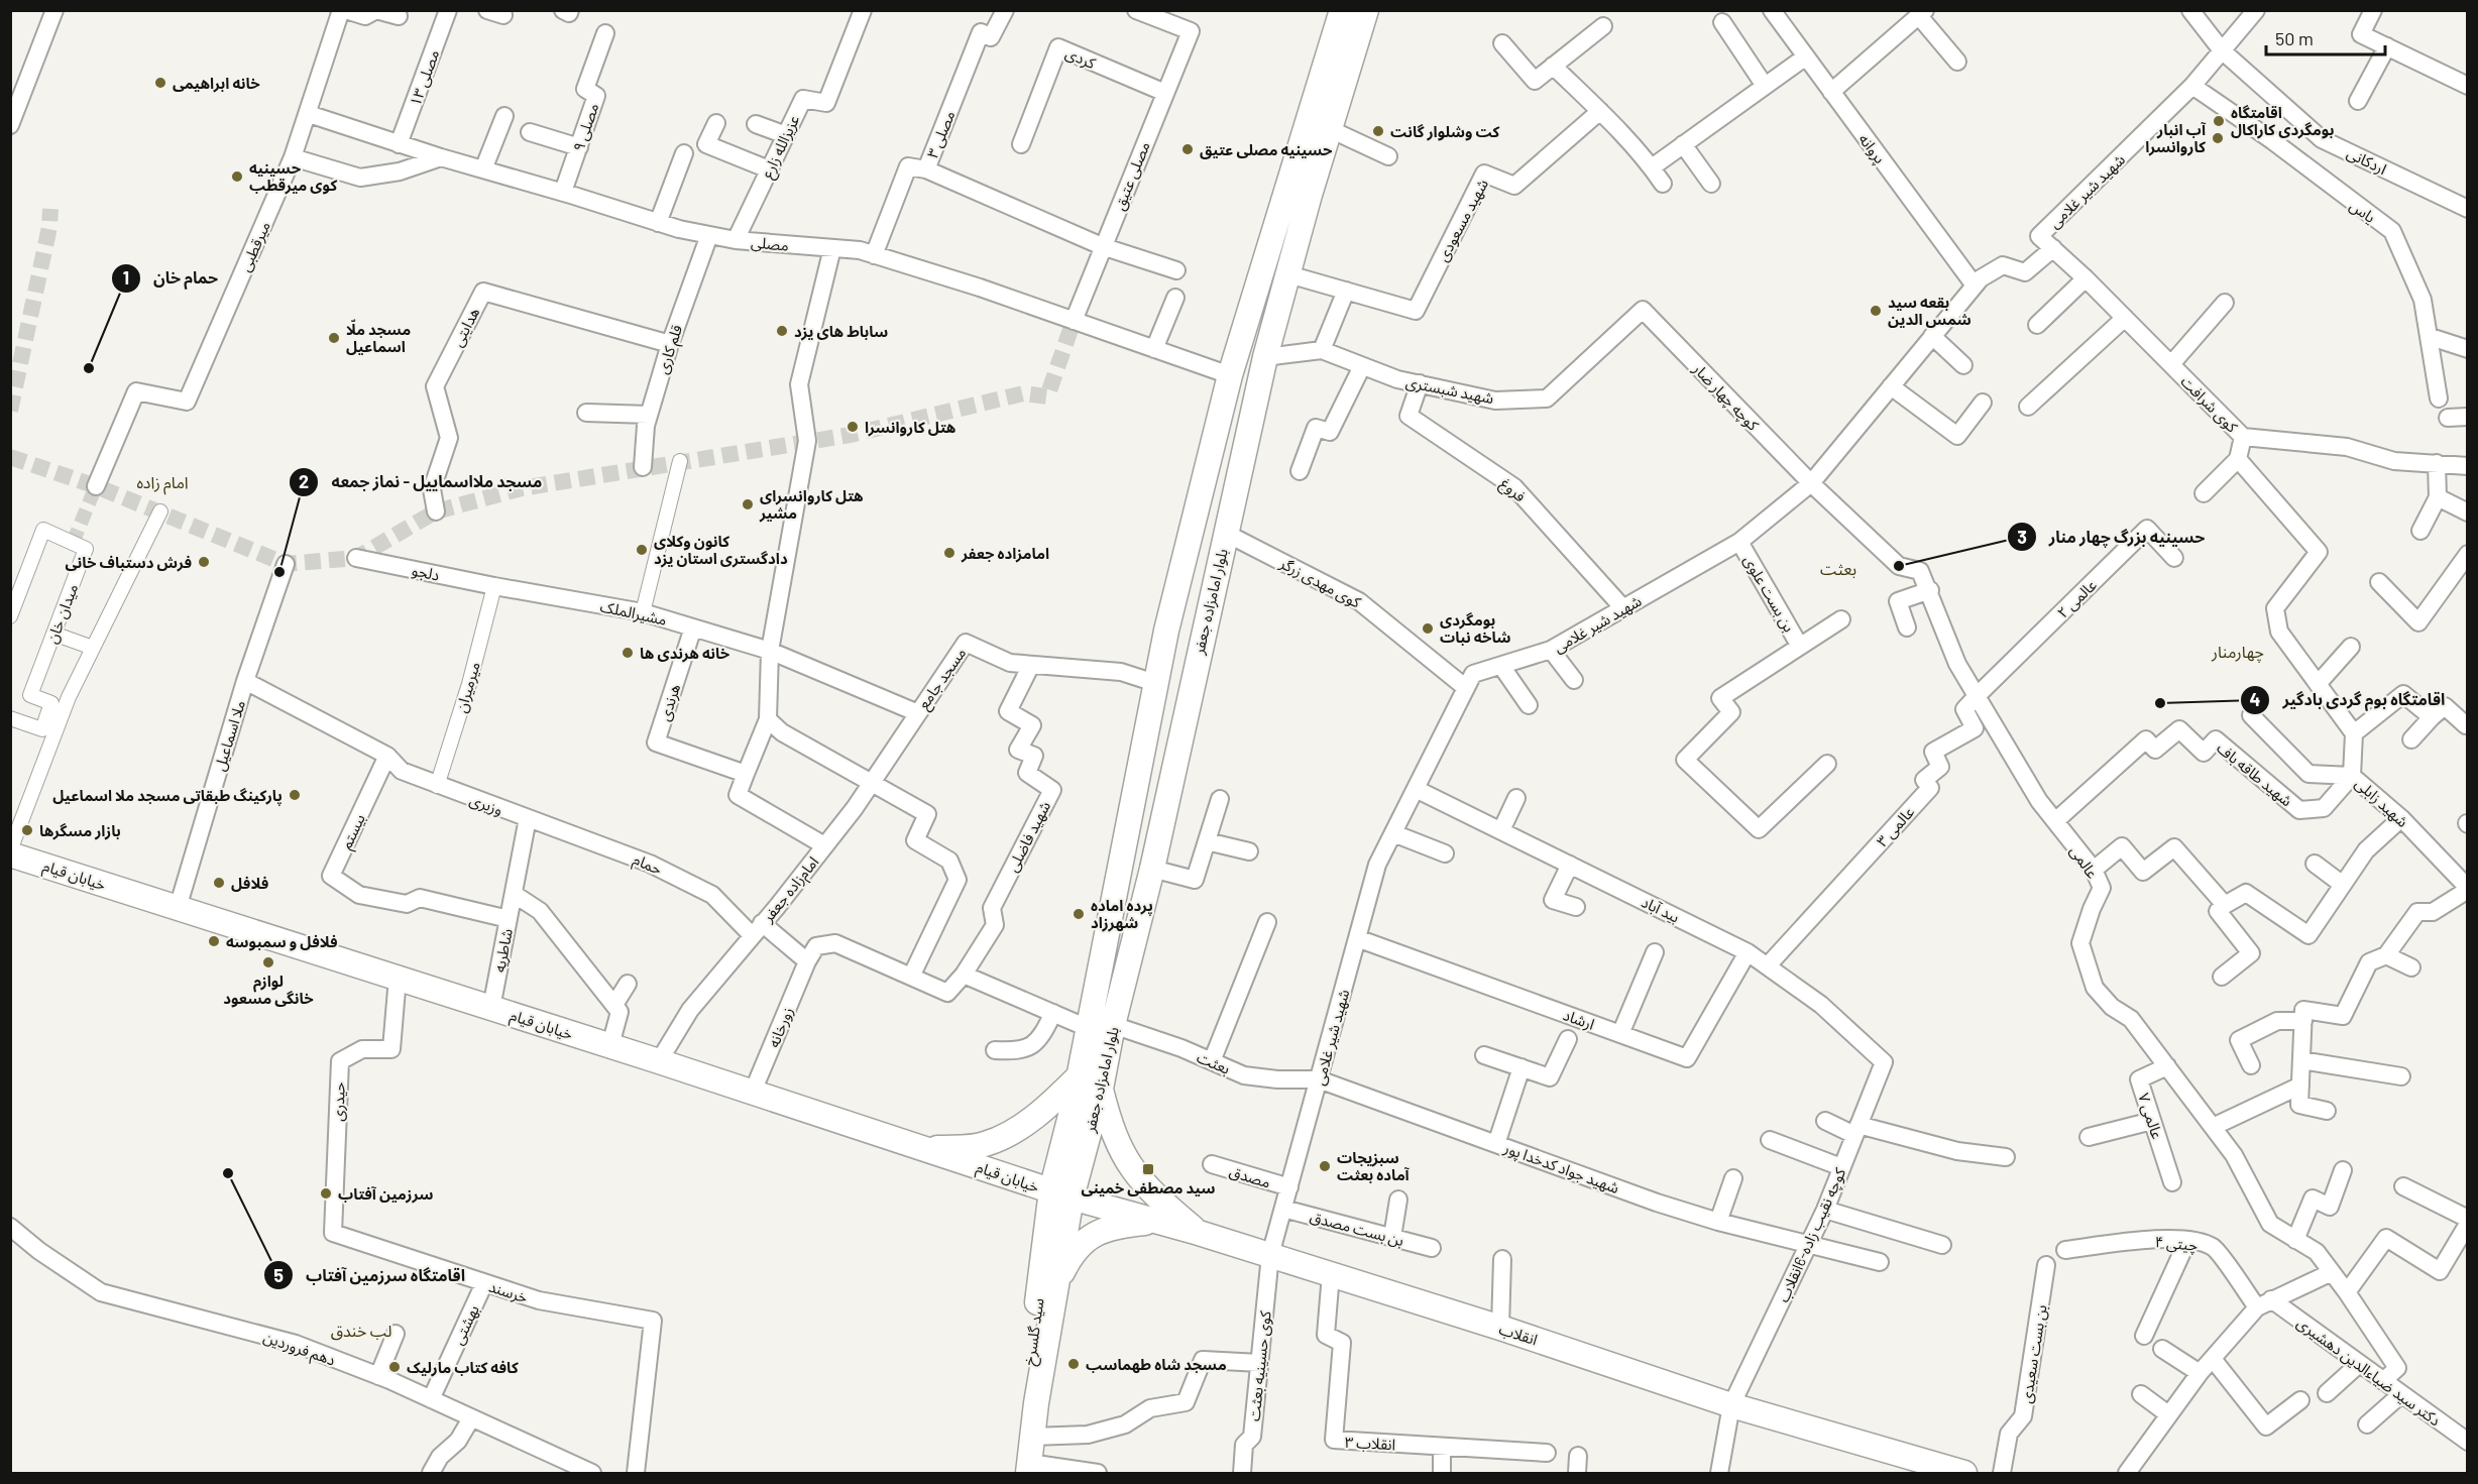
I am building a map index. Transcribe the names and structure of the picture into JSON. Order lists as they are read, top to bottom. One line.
{"streets":{"main road":["بلوار امامزاده جعفر","خیابان قیام","سید گلسرخ","انقلاب"],"street":["کردی","مصلی ۱۳","مصلی ۹","مصلی ۳","عزیزالله زارع","پروانه","اردکانی","مصلی عتیق","شهید شیر غلامی","یاس","شهید مسعودی","مصلی","میرقطبی","هدایتی","قلم کاری","شهید شبستری","کوچه چهار ضار","کوی شرافت","فروغ","دلجو","کوی مهدی زرگر","بن بست علوی","عالمی ۲","مشیرالملک","میدان خان","مسجد جامع","میرمیران","هرندی","ملا اسماعیل","شهید طاقه باف","شهید زابلی","وزیری","عالمی ۳","بیستم","شهید فاضلی","عالمی","حمام","امام‌زاده جعفر","بید آباد","شاطریه","ارشاد","زورخانه","بعثت","حیدری","عالمی ۷","شهید جواد کدخدا پور","مصدق","بن بست مصدق","کوچه نقیب زاده-6انقلاب","چیتی ۴","خرسند","بهشتی","دهم فروردین","بن بست سعیدی","کوی حسینیه بعثت","دکتر سید ضیاءالدین دهشیری","انقلاب ۳"]},"crossings":[["کردی","مصلی عتیق"],["مصلی ۱۳","مصلی"],["مصلی ۹","مصلی"],["مصلی ۳","مصلی"],["عزیزالله زارع","مصلی"],["پروانه","شهید شیر غلامی"],["اردکانی","شهید شیر غلامی"],["مصلی عتیق","مصلی"],["شهید شیر غلامی","یاس"],["شهید شیر غلامی","کوچه چهار ضار"],["شهید شیر غلامی","کوی شرافت"],["شهید شیر غلامی","فروغ"],["شهید شیر غلامی","کوی مهدی زرگر"],["شهید شیر غلامی","بن بست علوی"],["شهید شیر غلامی","عالمی"],["شهید شیر غلامی","بید آباد"],["شهید شیر غلامی","ارشاد"],["شهید شیر غلامی","بعثت"],["شهید شیر غلامی","شهید جواد کدخدا پور"],["شهید شیر غلامی","مصدق"],["شهید شیر غلامی","بن بست مصدق"],["شهید شیر غلامی","انقلاب"],["شهید شیر غلامی","کوی حسینیه بعثت"],["شهید مسعودی","بلوار امامزاده جعفر"],["مصلی","میرقطبی"],["مصلی","قلم کاری"],["مصلی","بلوار امامزاده جعفر"],["هدایتی","قلم کاری"],["شهید شبستری","کوچه چهار ضار"],["شهید شبستری","فروغ"],["شهید شبستری","بلوار امامزاده جعفر"],["کوچه چهار ضار","عالمی"],["دلجو","مشیرالملک"],["دلجو","میرمیران"],["کوی مهدی زرگر","بلوار امامزاده جعفر"],["عالمی ۲","عالمی ۳"],["عالمی ۲","عالمی"],["بلوار امامزاده جعفر","مسجد جامع"],["بلوار امامزاده جعفر","خیابان قیام"],["بلوار امامزاده جعفر","بعثت"],["بلوار امامزاده جعفر","سید گلسرخ"],["بلوار امامزاده جعفر","انقلاب"],["مشیرالملک","مسجد جامع"],["مشیرالملک","میرمیران"],["مشیرالملک","هرندی"],["مسجد جامع","شهید فاضلی"],["مسجد جامع","امام‌زاده جعفر"],["میرمیران","وزیری"],["ملا اسماعیل","وزیری"],["ملا اسماعیل","خیابان قیام"],["شهید طاقه باف","شهید زابلی"],["شهید طاقه باف","عالمی"],["وزیری","بیستم"],["وزیری","حمام"],["عالمی ۳","عالمی"],["عالمی ۳","بید آباد"],["بیستم","شاطریه"],["عالمی","عالمی ۷"],["عالمی","دکتر سید ضیاءالدین دهشیری"],["حمام","امام‌زاده جعفر"],["حمام","زورخانه"],["خیابان قیام","امام‌زاده جعفر"],["خیابان قیام","شاطریه"],["خیابان قیام","زورخانه"],["خیابان قیام","حیدری"],["خیابان قیام","سید گلسرخ"],["خیابان قیام","انقلاب"],["بید آباد","ارشاد"],["بید آباد","کوچه نقیب زاده-6انقلاب"],["بعثت","شهید جواد کدخدا پور"],["حیدری","خرسند"],["شهید جواد کدخدا پور","کوچه نقیب زاده-6انقلاب"],["کوچه نقیب زاده-6انقلاب","انقلاب"],["چیتی ۴","دکتر سید ضیاءالدین دهشیری"],["خرسند","بهشتی"],["بهشتی","دهم فروردین"],["سید گلسرخ","انقلاب"],["انقلاب","کوی حسینیه بعثت"],["انقلاب","انقلاب ۳"]],"districts":["امام زاده","بعثت","چهارمنار","لب خندق"],"places":{"other":["خانه ابراهیمی","اقامتگاه بومگردی کاراکال","کت وشلوار گانت","آب انبار کاروانسرا","حسینیه مصلی عتیق","حسینیه کوی میرقطب","بقعه سید شمس الدین","ساباط های یزد","مسجد ملّا اسماعیل","حمام خان","هتل کاروانسرا","هتل کاروانسرای مشیر","کانون وکلای دادگستری استان یزد","امامزاده جعفر","فرش دستباف خانی","حسینیه بزرگ چهار منار","مسجد ملااسماییل - نماز جمعه","بومگردی شاخه نبات","خانه هرندی ها","اقامتگاه بوم گردی بادگیر","پارکینگ طبقاتی مسجد ملا اسماعیل","بازار مسگرها","فلافل","پرده اماده شهرزاد","فلافل و سمبوسه","لوازم خانگی مسعود","سبزیجات آماده بعثت","اقامتگاه سرزمین آفتاب","سرزمین آفتاب","مسجد شاه طهماسب","کافه کتاب مارلیک"],"transit":["سید مصطفی خمینی"]},"scale_bar":"50 m"}
